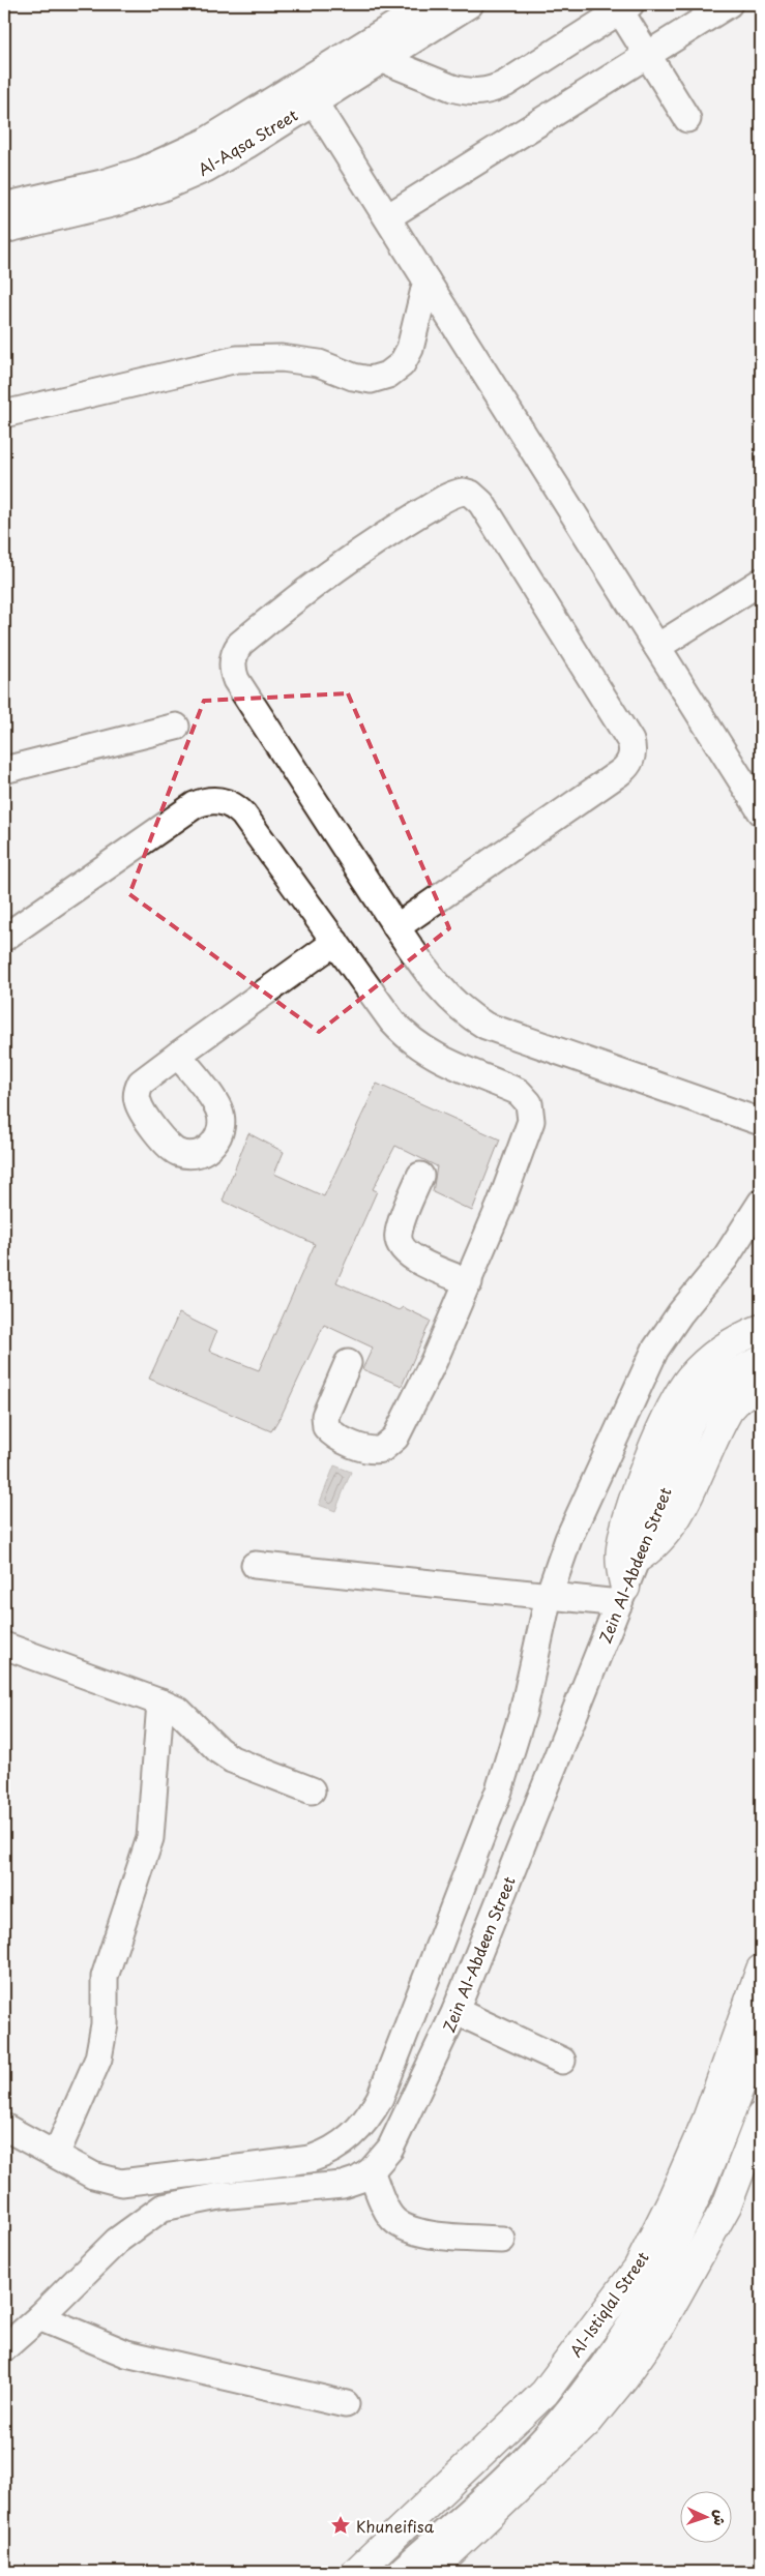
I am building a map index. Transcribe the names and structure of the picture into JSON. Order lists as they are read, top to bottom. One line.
{"streets":{"highway":["Al-Istiqlal Street"],"street":["Al-Aqsa Street","Zein Al-Abdeen Street"]},"places":{"place":["Khuneifisa"]},"north":"right"}
